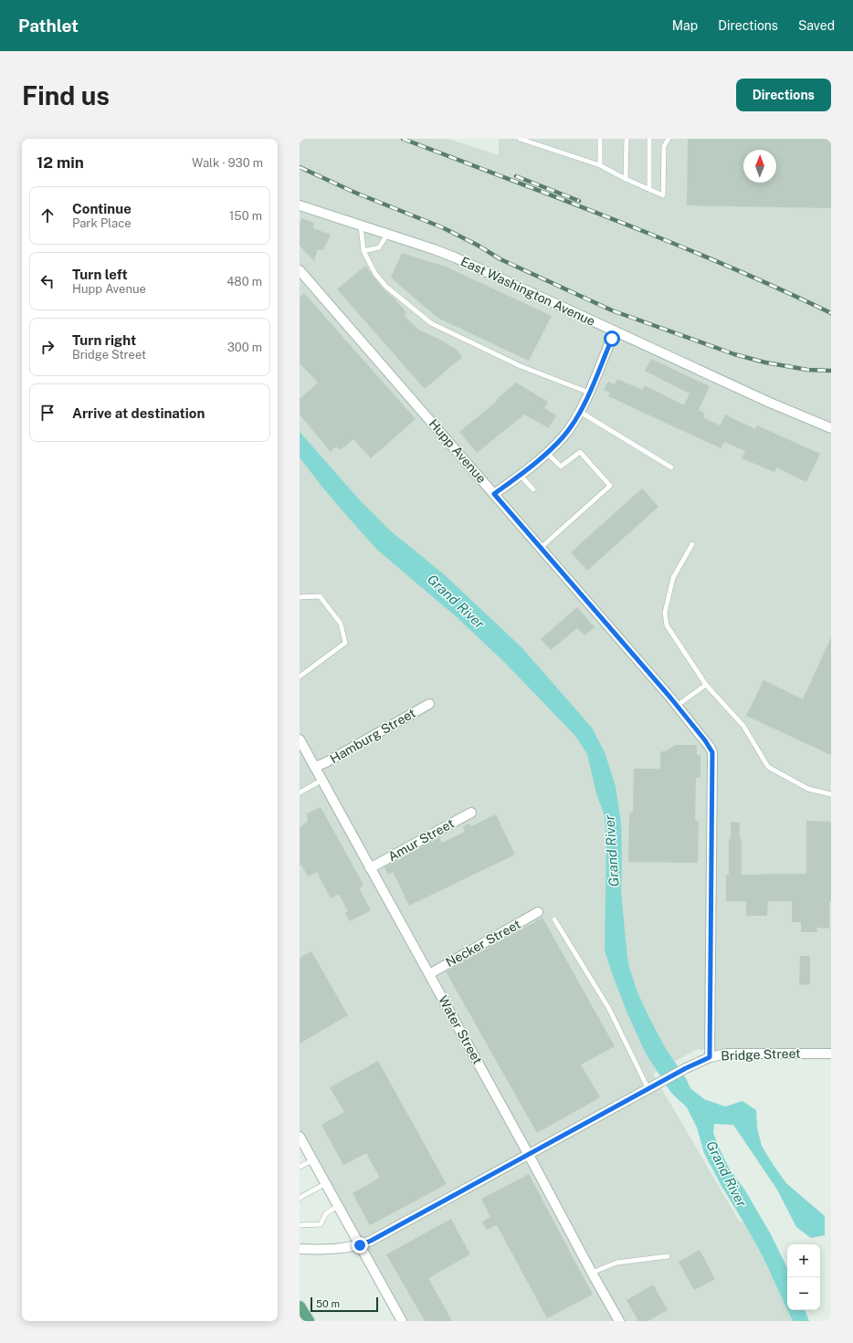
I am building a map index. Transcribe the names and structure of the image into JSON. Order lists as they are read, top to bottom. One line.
{"streets":{"street":["East Washington Avenue","Hupp Avenue","Hamburg Street","Amur Street","Necker Street","Water Street","Bridge Street"]},"crossings":[["Hupp Avenue","Bridge Street"],["Hamburg Street","Water Street"],["Amur Street","Water Street"],["Necker Street","Water Street"],["Water Street","Bridge Street"]],"water":["Grand River"],"scale_bar":"50 m","north":"top","page":{"header":"Pathlet","nav":["Map","Directions","Saved"],"buttons":"Directions","title":"Find us","heading":["12 min","Walk · 930 m"],"list":[["Continue","Park Place","150 m"],["Turn left","Hupp Avenue","480 m"],["Turn right","Bridge Street","300 m"],"Arrive at destination"],"map_buttons":["+","−"],"scale":"50 m"}}
